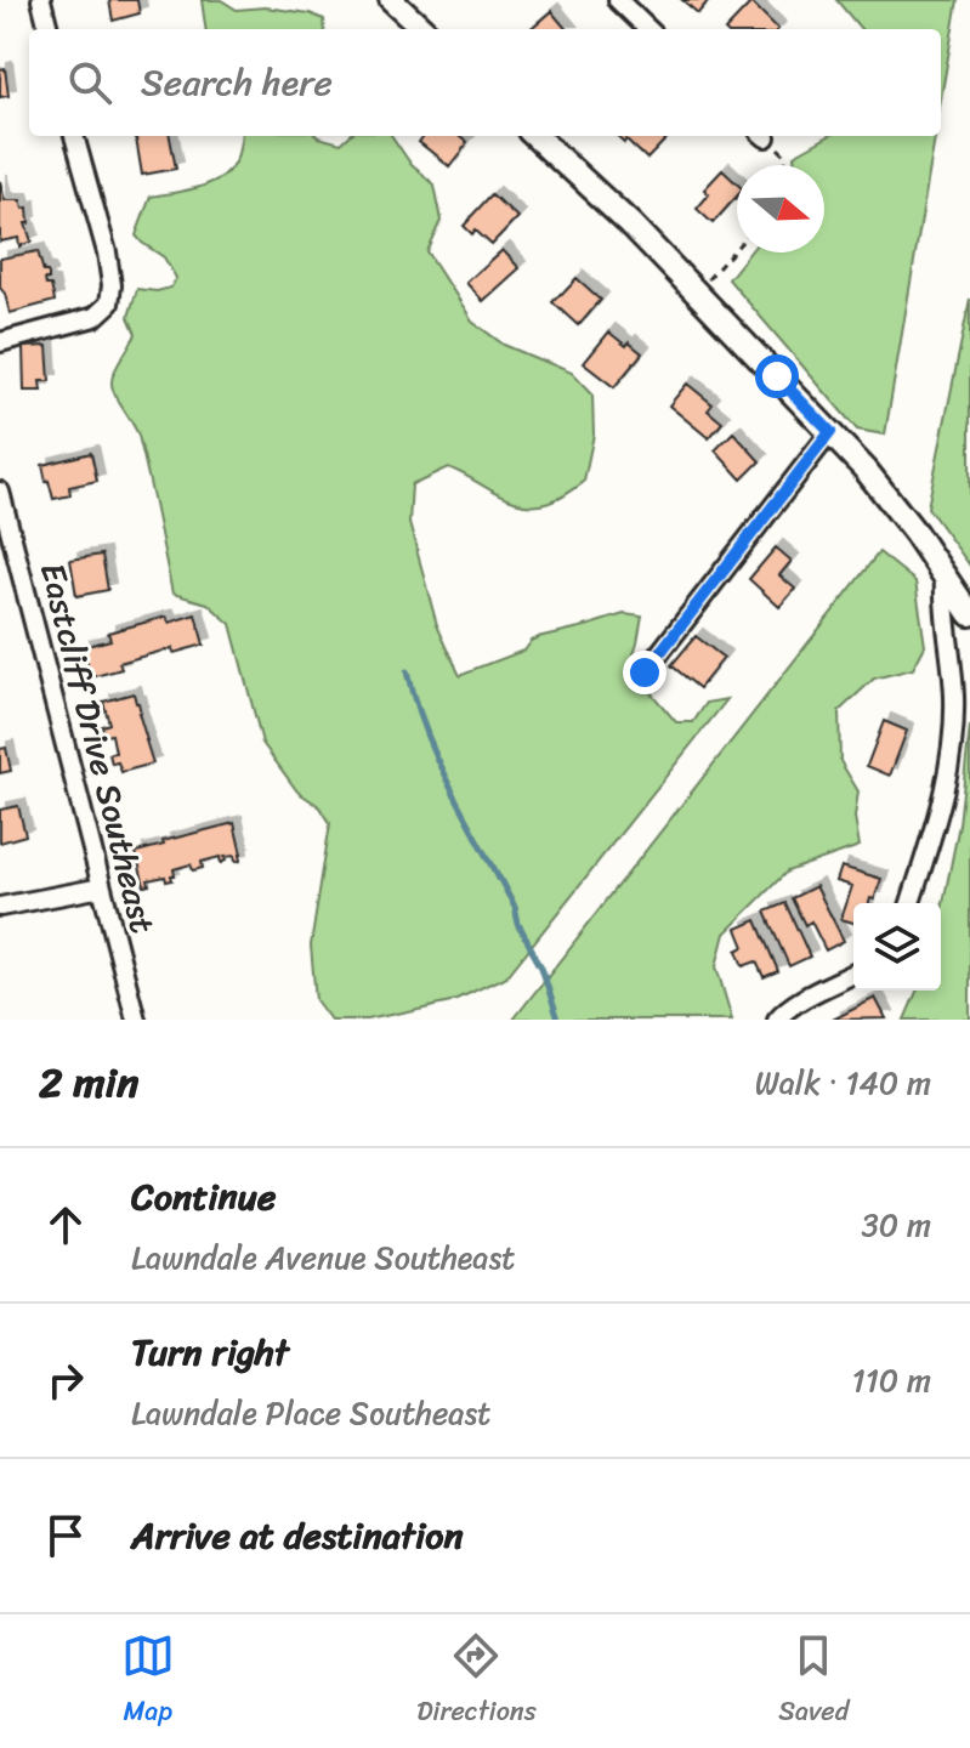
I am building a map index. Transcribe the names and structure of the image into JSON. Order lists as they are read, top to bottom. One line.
{"streets":{"street":["Eastcliff Drive Southeast"]},"north":"right","page":{"search":"Search here","heading":["2 min","Walk · 140 m"],"list":[["Continue","Lawndale Avenue Southeast","30 m"],["Turn right","Lawndale Place Southeast","110 m"],"Arrive at destination"],"nav":["Map","Directions","Saved"]}}
